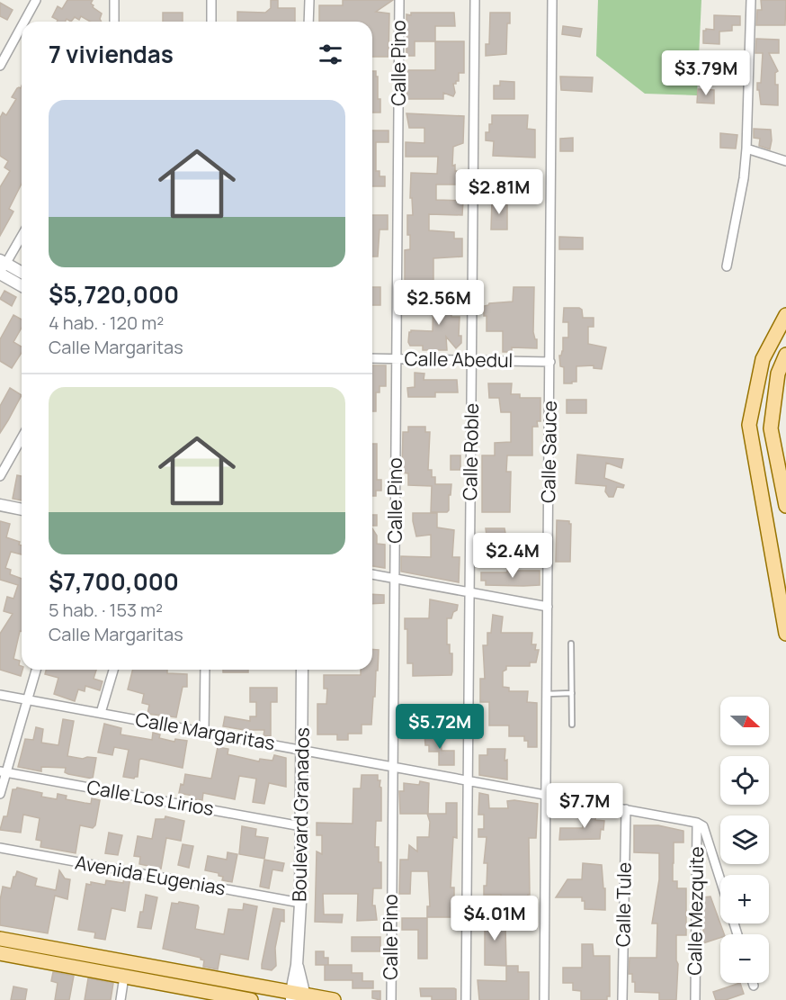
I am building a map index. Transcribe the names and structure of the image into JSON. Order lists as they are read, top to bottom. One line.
{"streets":{"street":["Calle Pino","Calle Abedul","Calle Roble","Calle Sauce","Calle Margaritas","Calle Los Lirios","Boulevard Granados","Avenida Eugenias","Calle Tule","Calle Mezquite"]},"crossings":[["Calle Pino","Calle Abedul"],["Calle Pino","Calle Margaritas"],["Calle Abedul","Calle Roble"],["Calle Abedul","Calle Sauce"],["Calle Roble","Calle Margaritas"],["Calle Sauce","Calle Margaritas"],["Calle Margaritas","Boulevard Granados"],["Calle Margaritas","Calle Tule"],["Calle Margaritas","Calle Mezquite"],["Calle Los Lirios","Boulevard Granados"],["Boulevard Granados","Avenida Eugenias"]],"north":"right","page":{"heading":"7 viviendas","price":["$3.79M","$2.81M","$2.56M","$2.4M","$5.72M","$7.7M","$4.01M"],"list":[{"name":"$5,720,000","note":"4 hab. · 120 m² · Calle Margaritas"},{"name":"$7,700,000","note":"5 hab. · 153 m² · Calle Margaritas"}],"map_buttons":["+","−"]}}
